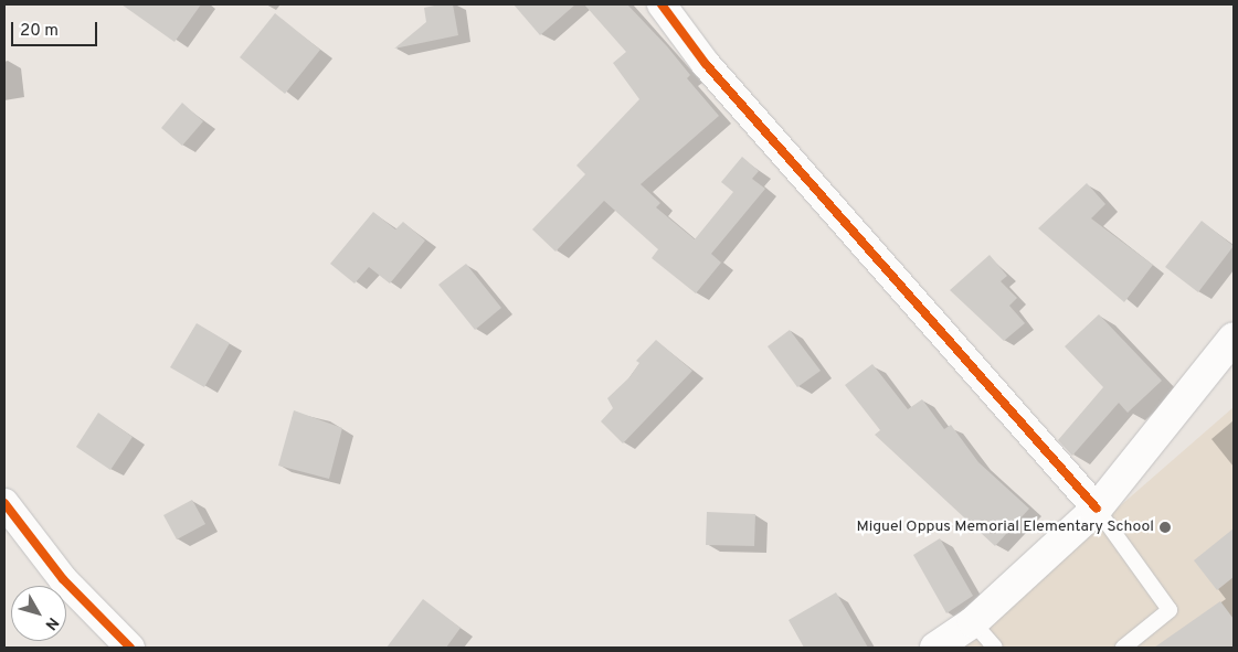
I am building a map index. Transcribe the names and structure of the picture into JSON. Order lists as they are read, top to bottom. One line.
{"places":["Miguel Oppus Memorial Elementary School"],"scale_bar":"20 m","north":"bottom right"}
